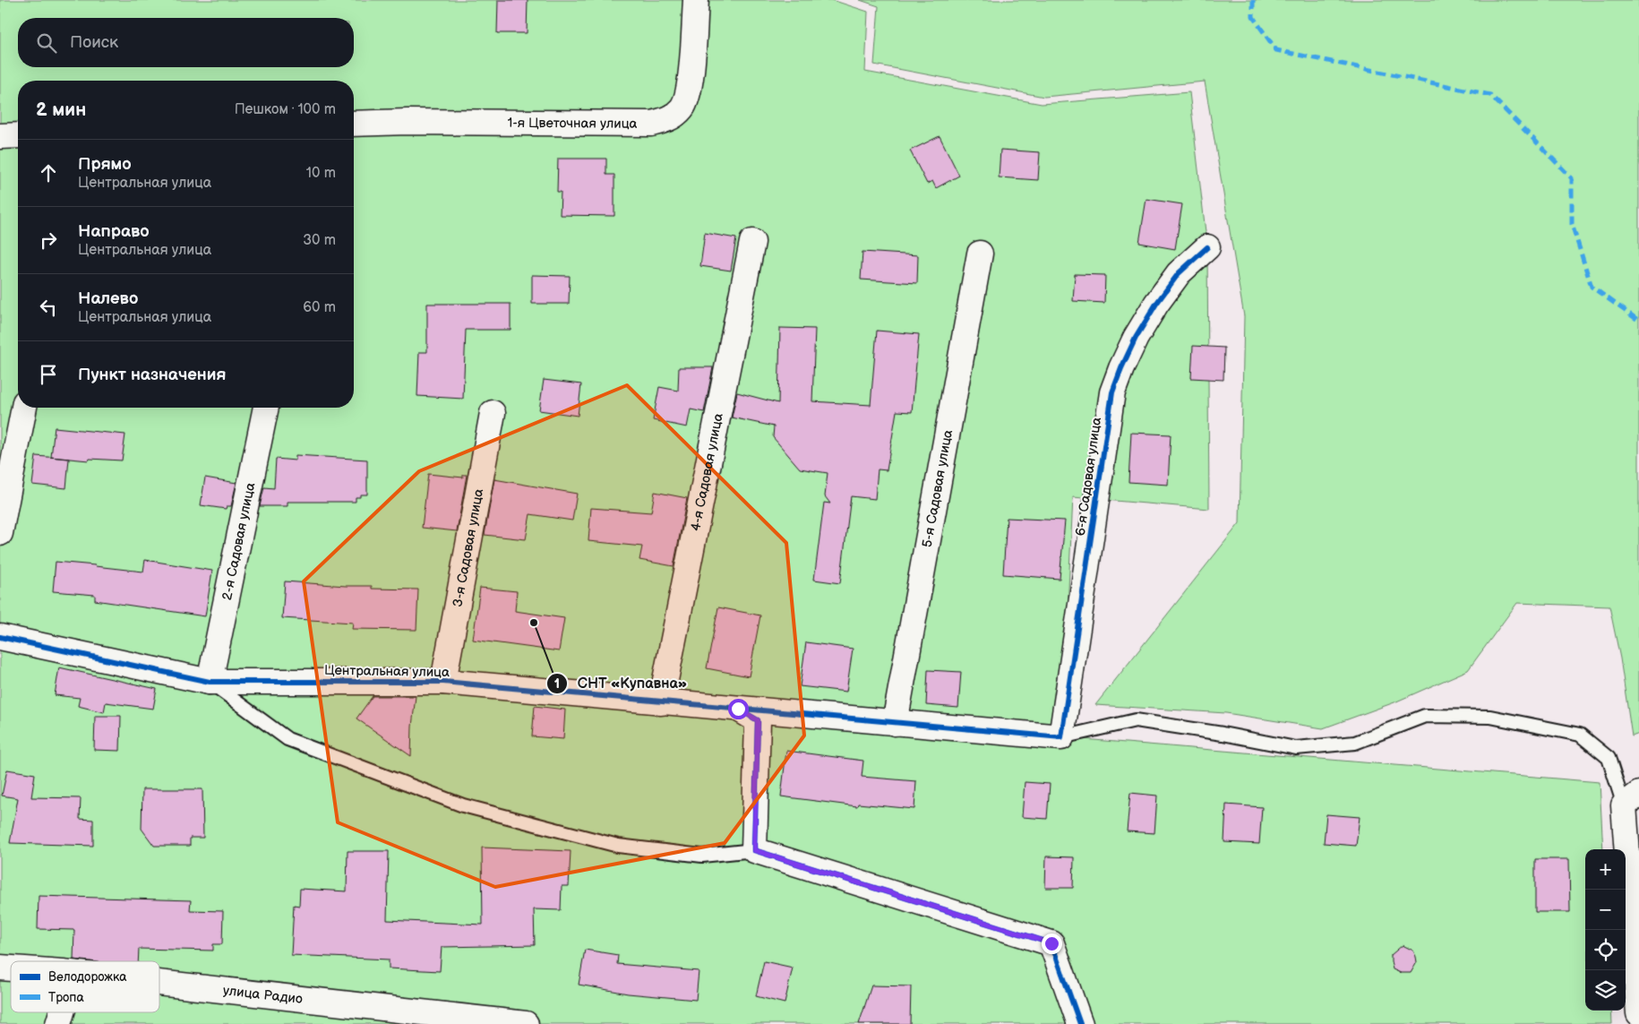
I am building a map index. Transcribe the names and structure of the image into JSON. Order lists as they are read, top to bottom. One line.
{"streets":{"street":["1-я Цветочная улица","4-я Садовая улица","6-я Садовая улица","5-я Садовая улица","2-я Садовая улица","3-я Садовая улица","Центральная улица","улица Радио"]},"crossings":[["4-я Садовая улица","Центральная улица"],["2-я Садовая улица","Центральная улица"],["3-я Садовая улица","Центральная улица"]],"places":["СНТ «Купавна»"],"legend":["Велодорожка","Тропа"],"page":{"search":"Поиск","heading":["2 мин","Пешком · 100 m"],"list":[["Прямо","Центральная улица","10 m"],["Направо","Центральная улица","30 m"],["Налево","Центральная улица","60 m"],"Пункт назначения"],"map_buttons":["+","−"]}}
